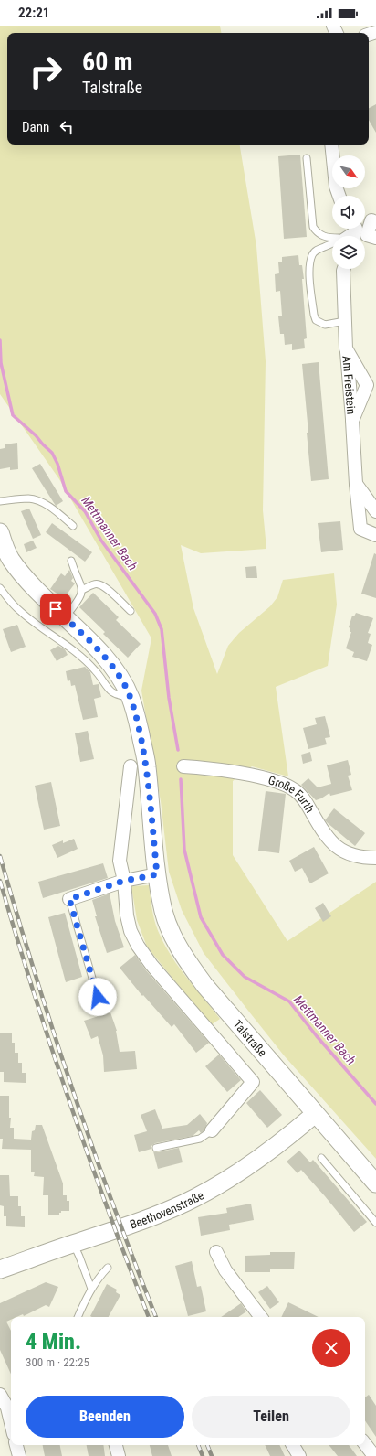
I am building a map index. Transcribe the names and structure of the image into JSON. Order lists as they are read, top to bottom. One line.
{"streets":{"main road":["Talstraße","Beethovenstraße"],"street":["Am Freistein","Große Furth"]},"crossings":[["Talstraße","Beethovenstraße"]],"water":["Mettmanner Bach"],"north":"bottom right","page":{"status":"22:21","turn":["60 m","Talstraße"],"then":"Dann","heading":["4 Min.","300 m · 22:25"],"buttons":["Beenden","Teilen"]}}
